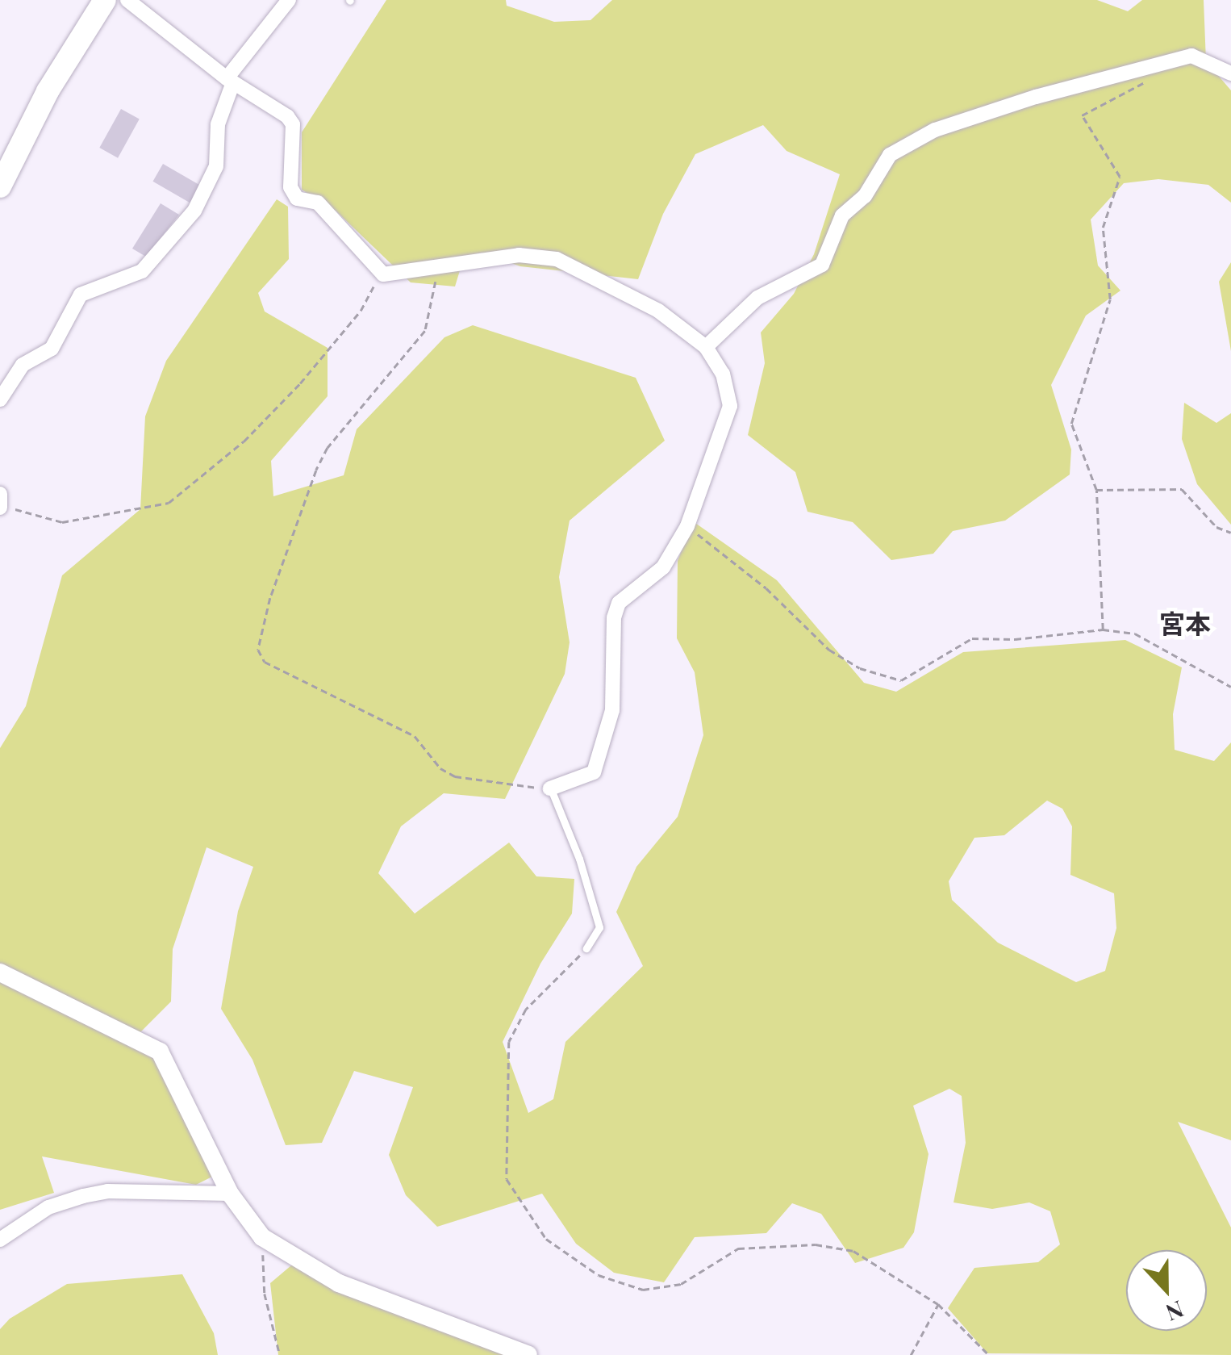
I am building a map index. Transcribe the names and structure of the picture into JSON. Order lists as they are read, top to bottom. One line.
{"districts":["宮本"],"north":"bottom"}
